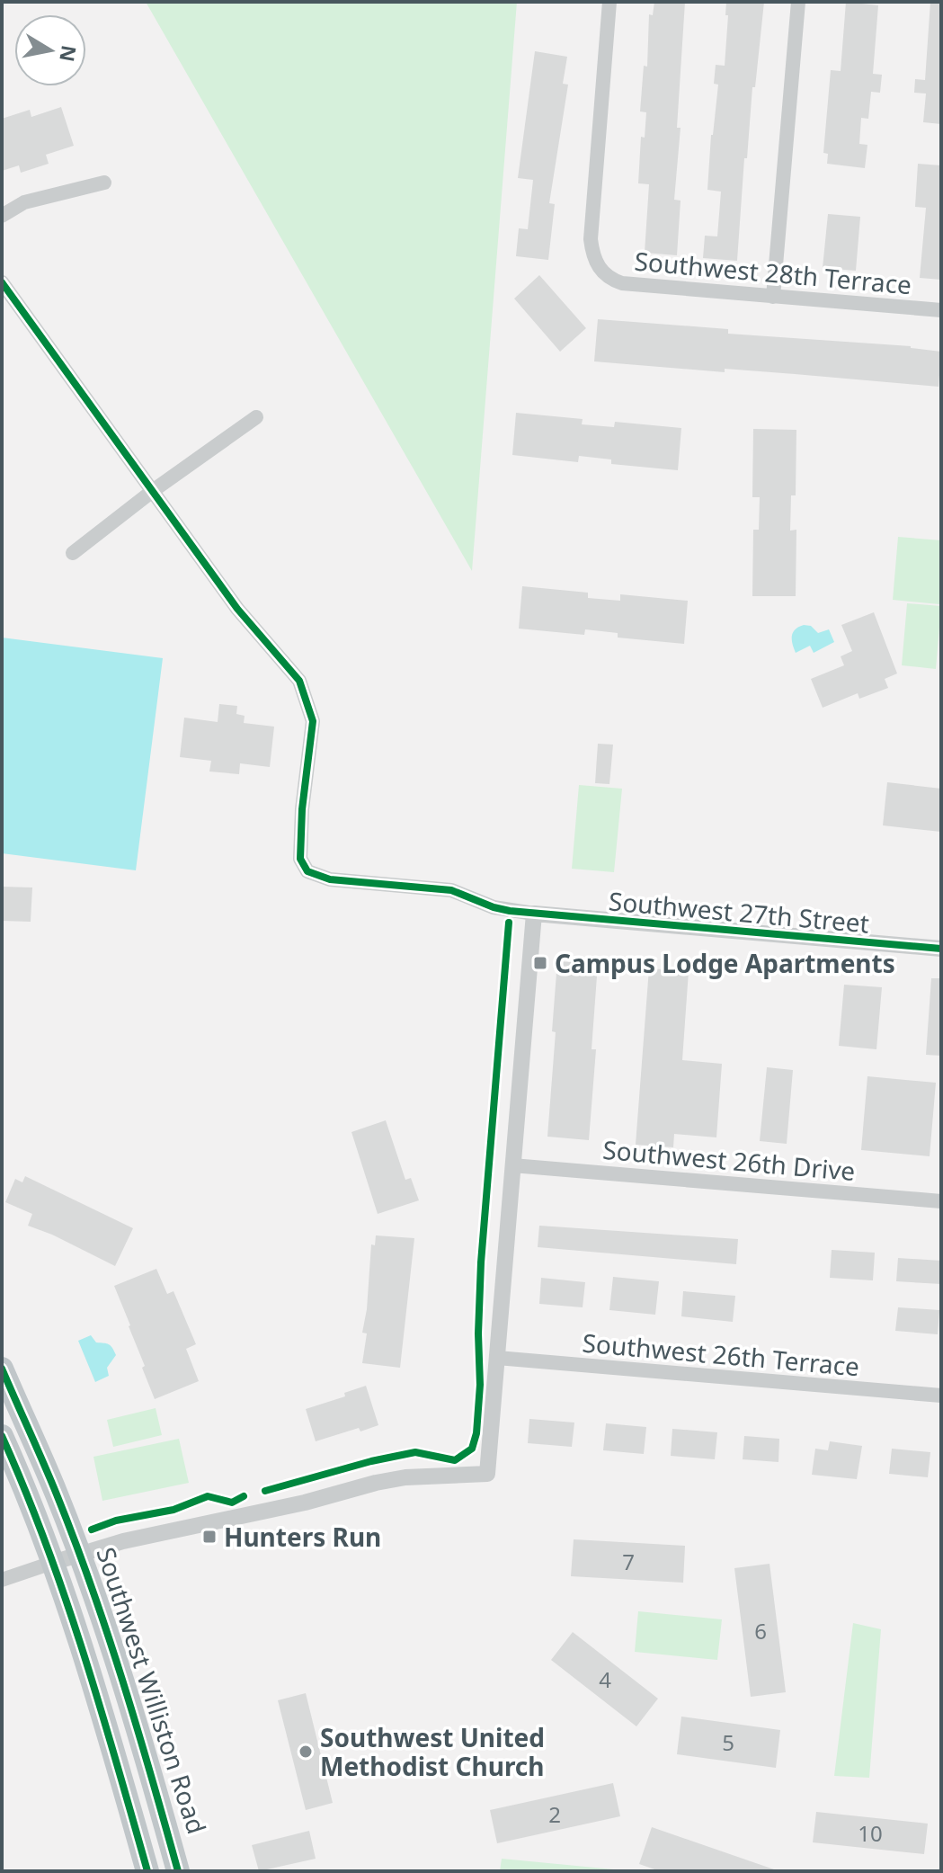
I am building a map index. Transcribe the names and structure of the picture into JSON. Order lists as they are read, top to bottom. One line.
{"streets":{"highway":["Southwest Williston Road"],"street":["Southwest 28th Terrace","Southwest 27th Street","Southwest 26th Drive","Southwest 26th Terrace"]},"places":{"transit":["Campus Lodge Apartments","Hunters Run"],"other":["Southwest United Methodist Church"]},"house_numbers":["7","6","4","5","2","10"],"north":"right"}
